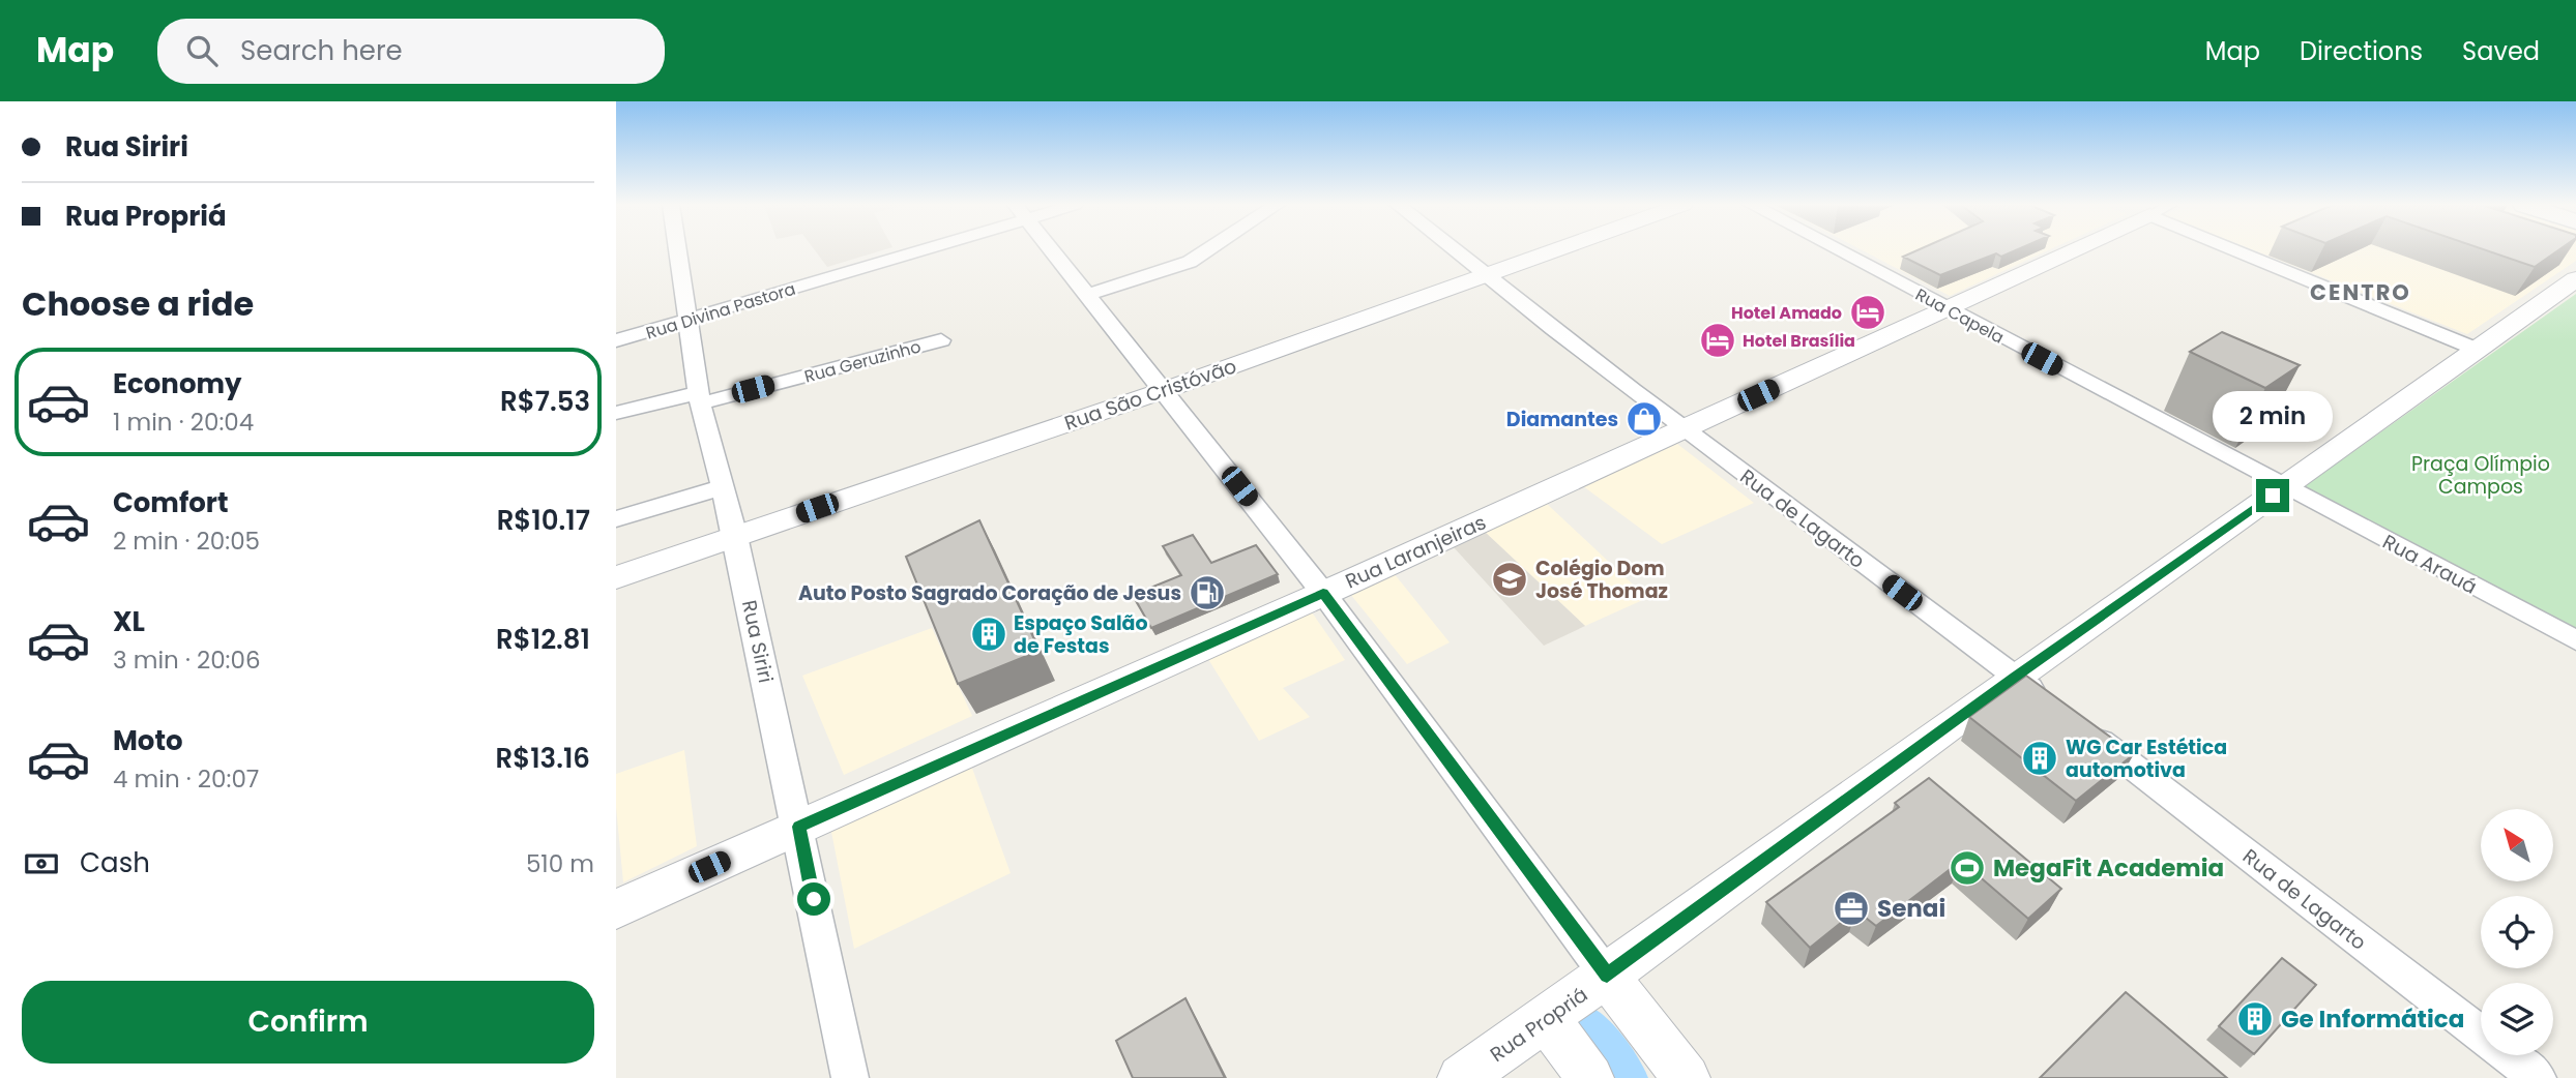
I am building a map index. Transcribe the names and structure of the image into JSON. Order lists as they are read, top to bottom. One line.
{"streets":{"street":["Rua Divina Pastora","Rua Capela","Rua Geruzinho","Rua São Cristóvão","Rua de Lagarto","Rua Laranjeiras","Rua Arauá","Rua Siriri","Rua Propriá"]},"crossings":[["Rua Divina Pastora","Rua Siriri"],["Rua Capela","Rua Laranjeiras"],["Rua Capela","Rua Arauá"],["Rua Capela","Rua Propriá"],["Rua Geruzinho","Rua Siriri"],["Rua São Cristóvão","Rua de Lagarto"],["Rua São Cristóvão","Rua Siriri"],["Rua de Lagarto","Rua Laranjeiras"],["Rua de Lagarto","Rua Propriá"],["Rua Laranjeiras","Rua Siriri"],["Rua Arauá","Rua Propriá"]],"districts":["CENTRO"],"parks":["Praça Olímpio Campos"],"places":{"hotel":["Hotel Amado","Hotel Brasília"],"shop":["Diamantes"],"school or university":["Colégio Dom José Thomaz"],"fuel station":["Auto Posto Sagrado Coração de Jesus"],"building":["Espaço Salão de Festas","WG Car Estética automotiva","Ge Informática"],"sports":["MegaFit Academia"],"office":["Senai"]},"north":"top left","page":{"header":"Map","search":"Search here","nav":["Map","Directions","Saved"],"banner":["Rua Siriri","Rua Propriá"],"heading":"Choose a ride","list":[{"name":"Economy","note":"1 min · 20:04","value":"R$7.53"},{"name":"Comfort","note":"2 min · 20:05","value":"R$10.17"},{"name":"XL","note":"3 min · 20:06","value":"R$12.81"},{"name":"Moto","note":"4 min · 20:07","value":"R$13.16"}],"bubble":"2 min","pay":["Cash","510 m"],"buttons":"Confirm"}}
